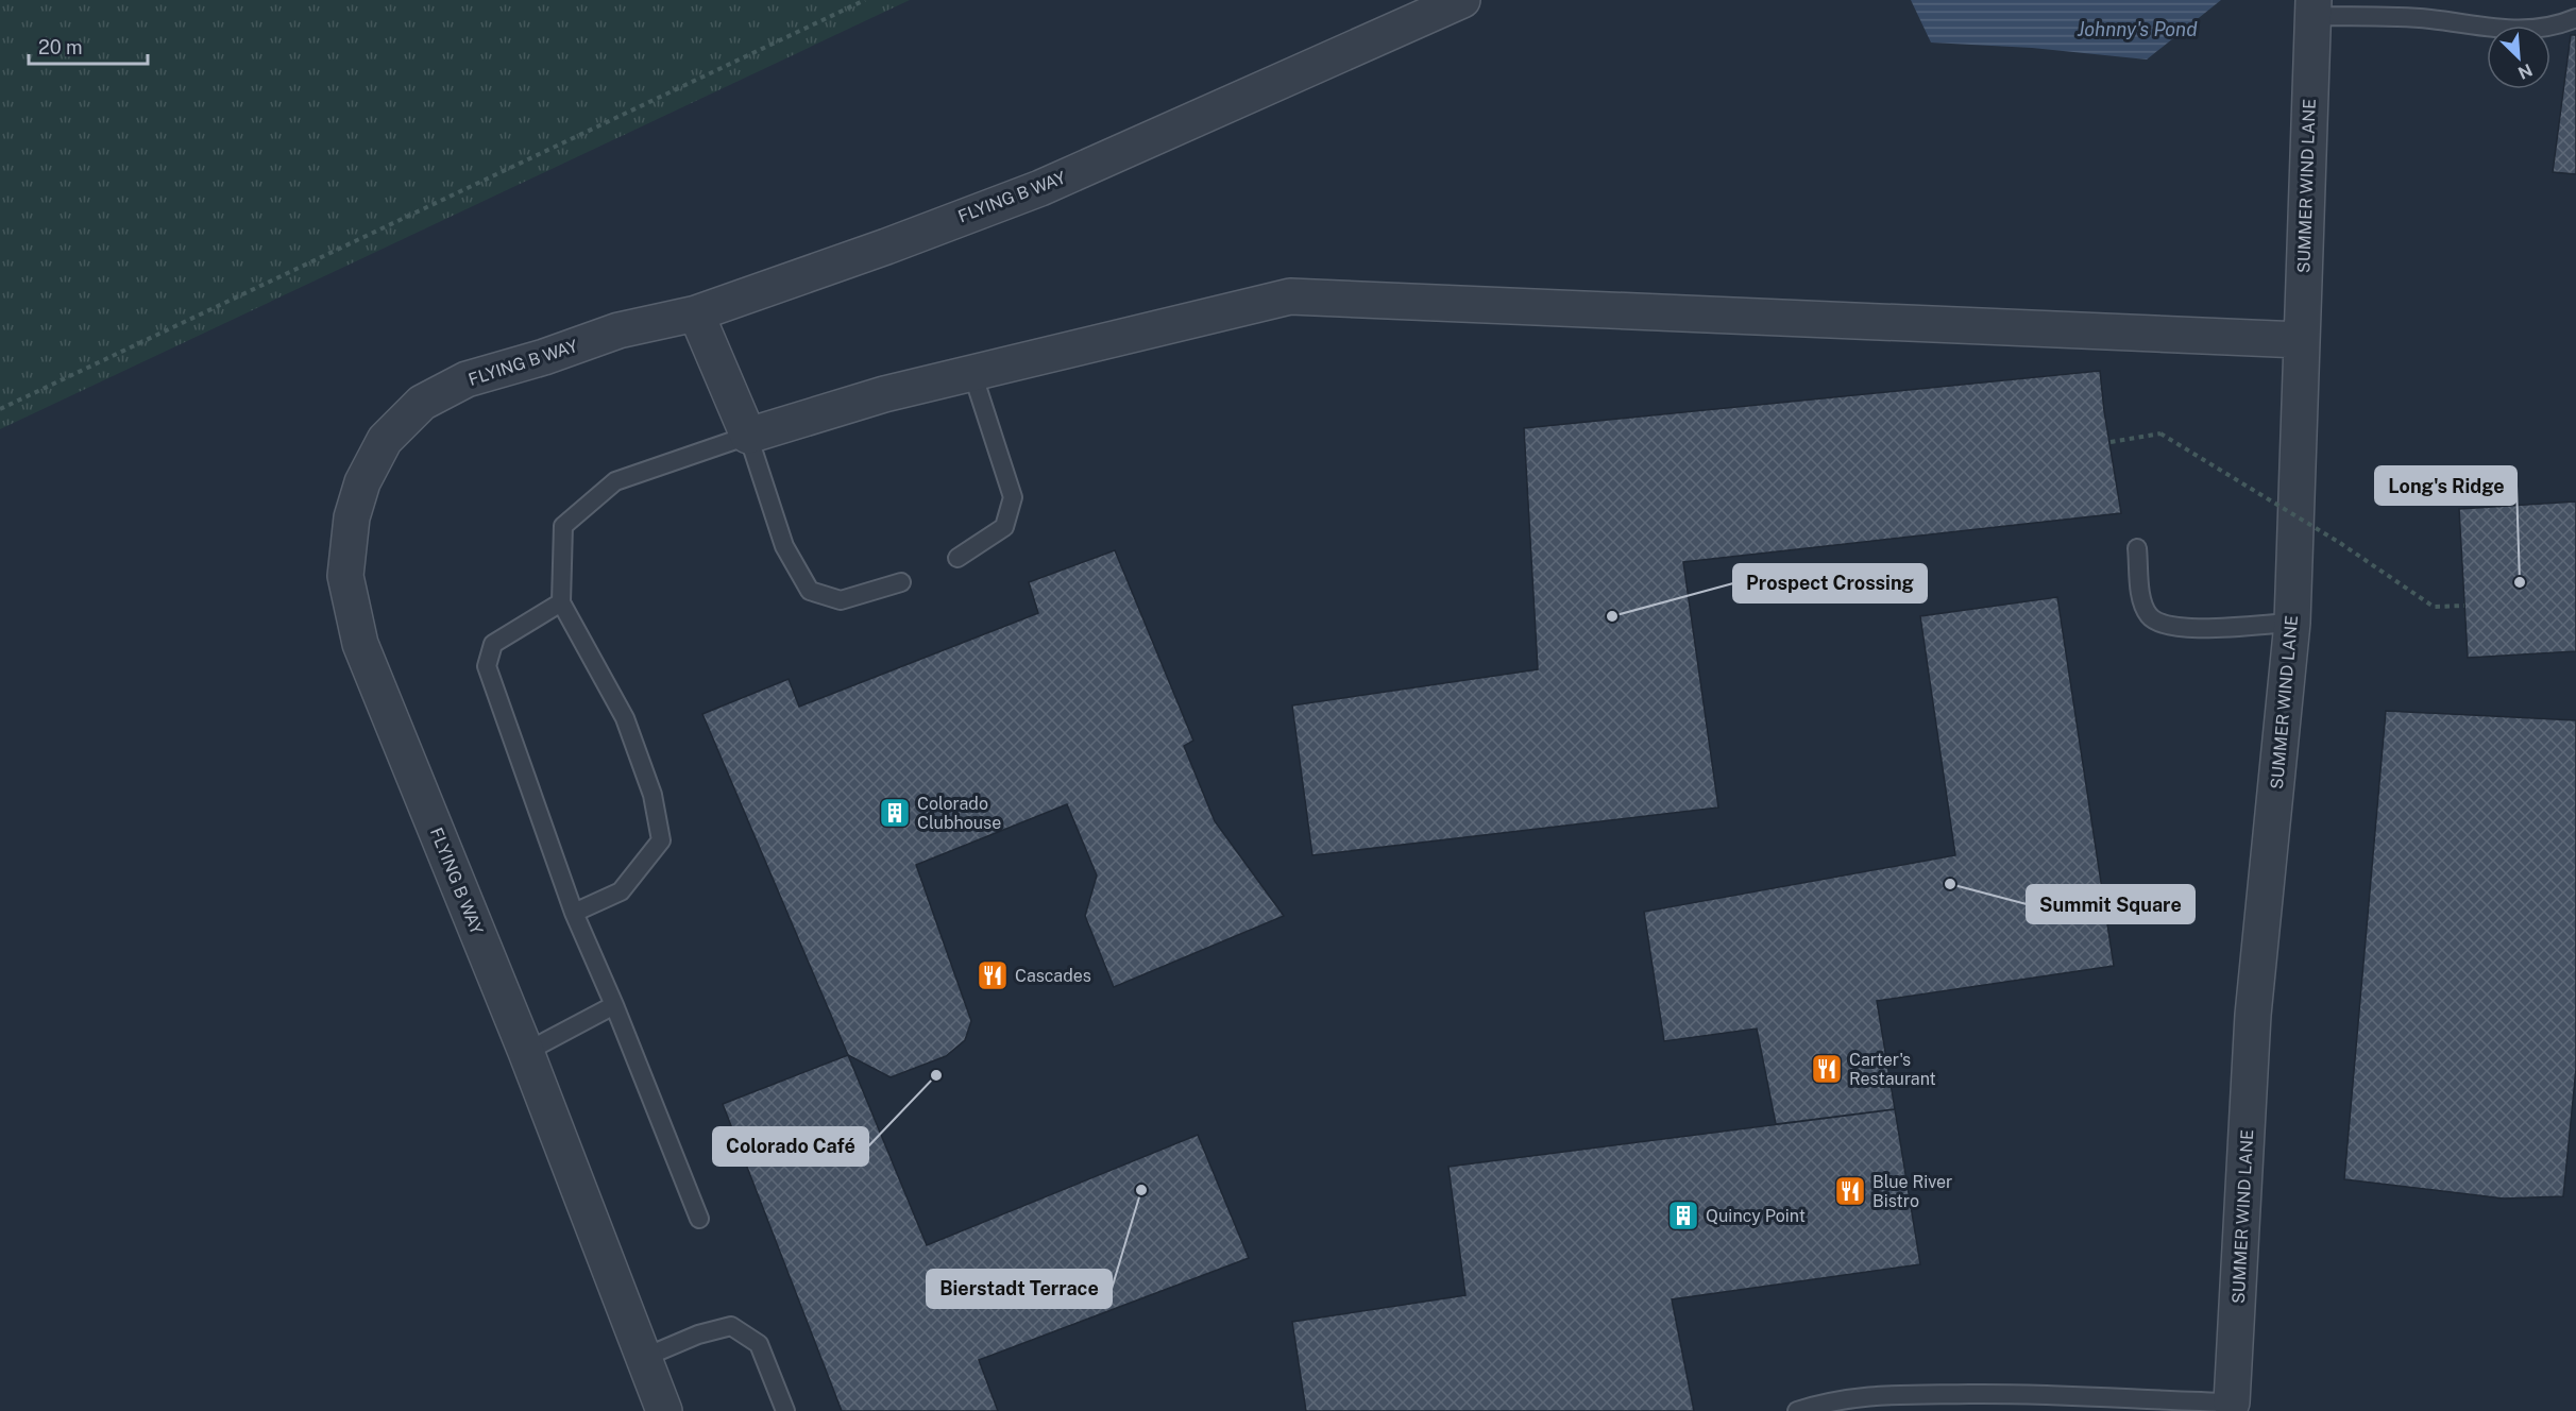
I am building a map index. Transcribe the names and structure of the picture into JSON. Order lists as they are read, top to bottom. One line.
{"streets":{"street":["SUMMER WIND LANE","FLYING B WAY"]},"water":["Johnny's Pond"],"places":{"other":["Long's Ridge","Prospect Crossing","Summit Square","Colorado Café","Bierstadt Terrace"],"building":["Colorado Clubhouse","Quincy Point"],"restaurant":["Cascades","Carter's Restaurant","Blue River Bistro"]},"scale_bar":"20 m","north":"bottom right"}
